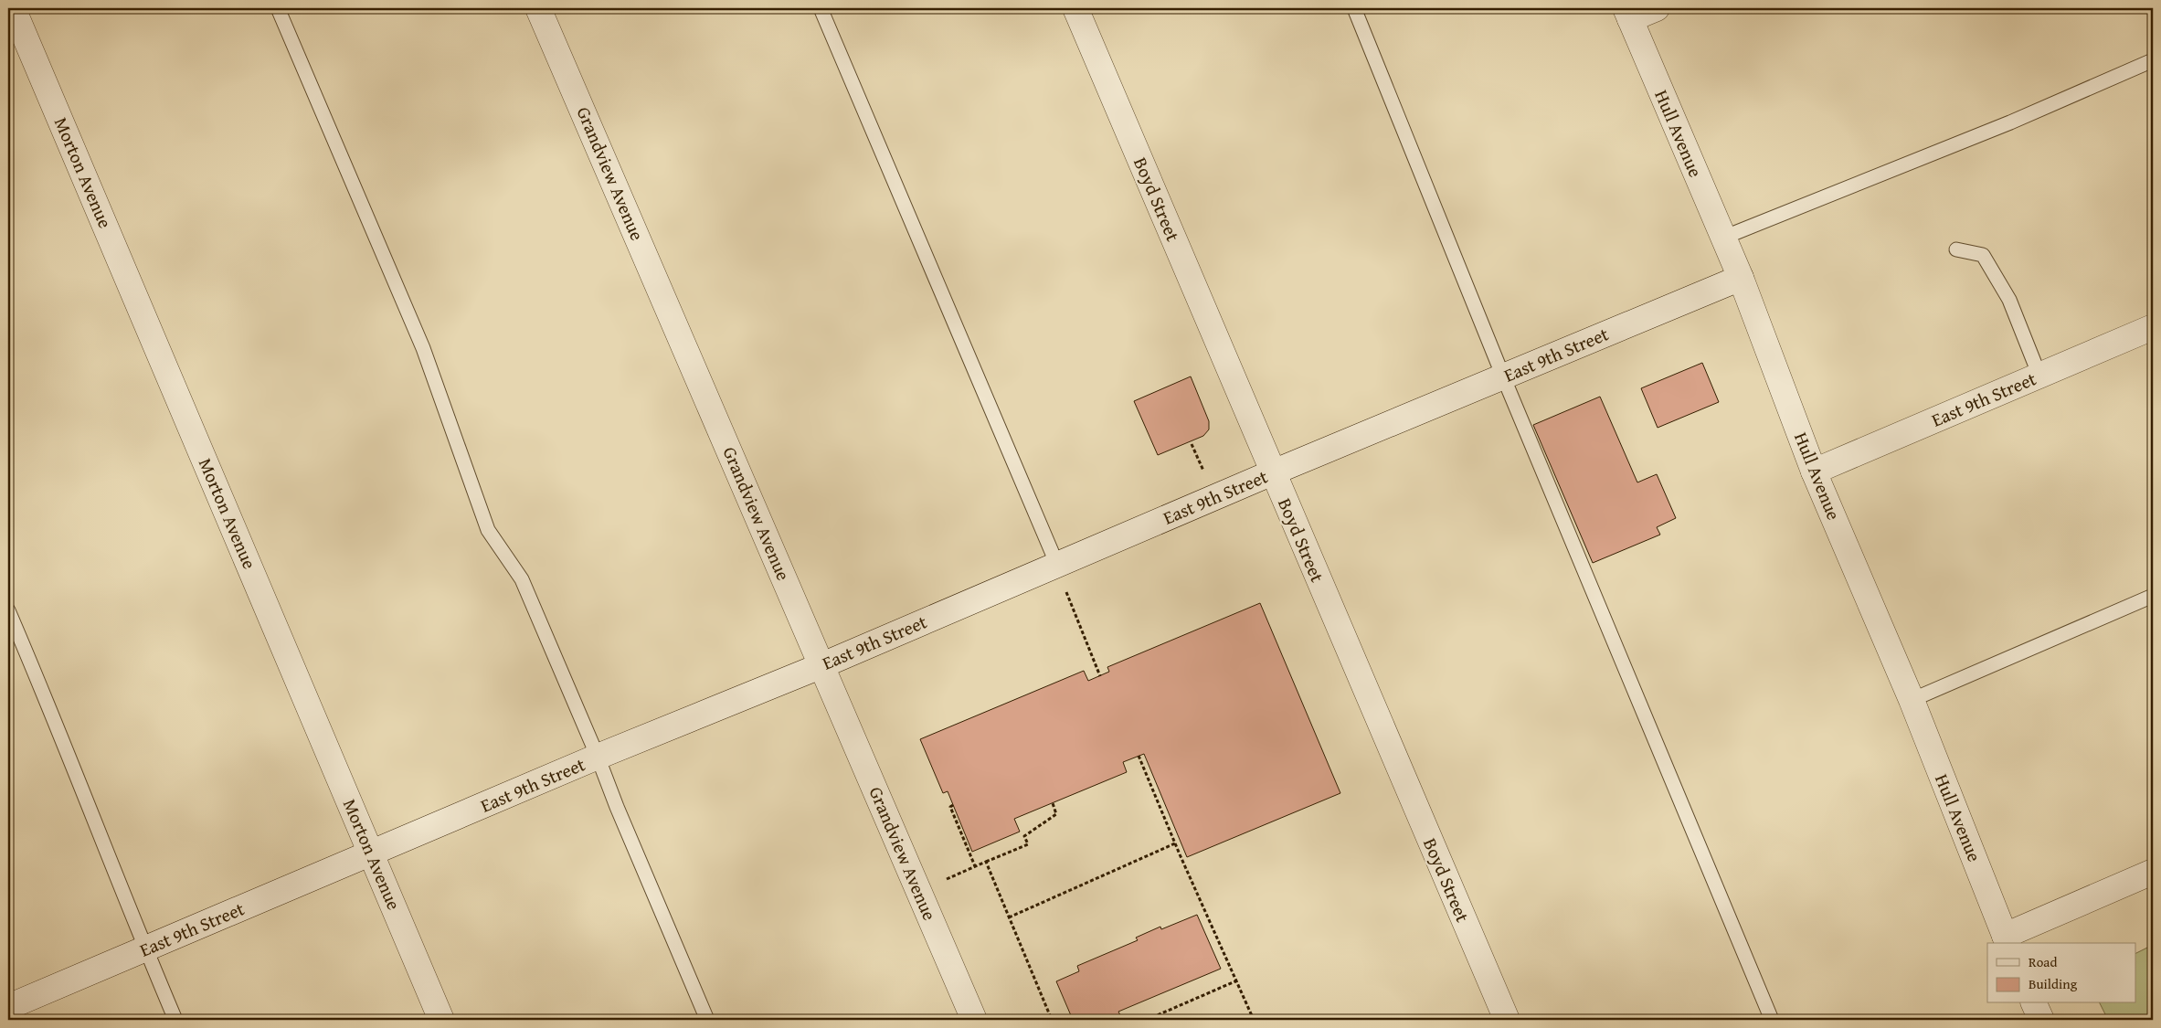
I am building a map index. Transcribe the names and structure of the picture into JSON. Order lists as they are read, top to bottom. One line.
{"streets":{"street":["Hull Avenue","Morton Avenue","Grandview Avenue","Boyd Street","East 9th Street"]},"crossings":[["Hull Avenue","East 9th Street"],["Morton Avenue","East 9th Street"],["Grandview Avenue","East 9th Street"],["Boyd Street","East 9th Street"]],"legend":["Road","Building"]}
